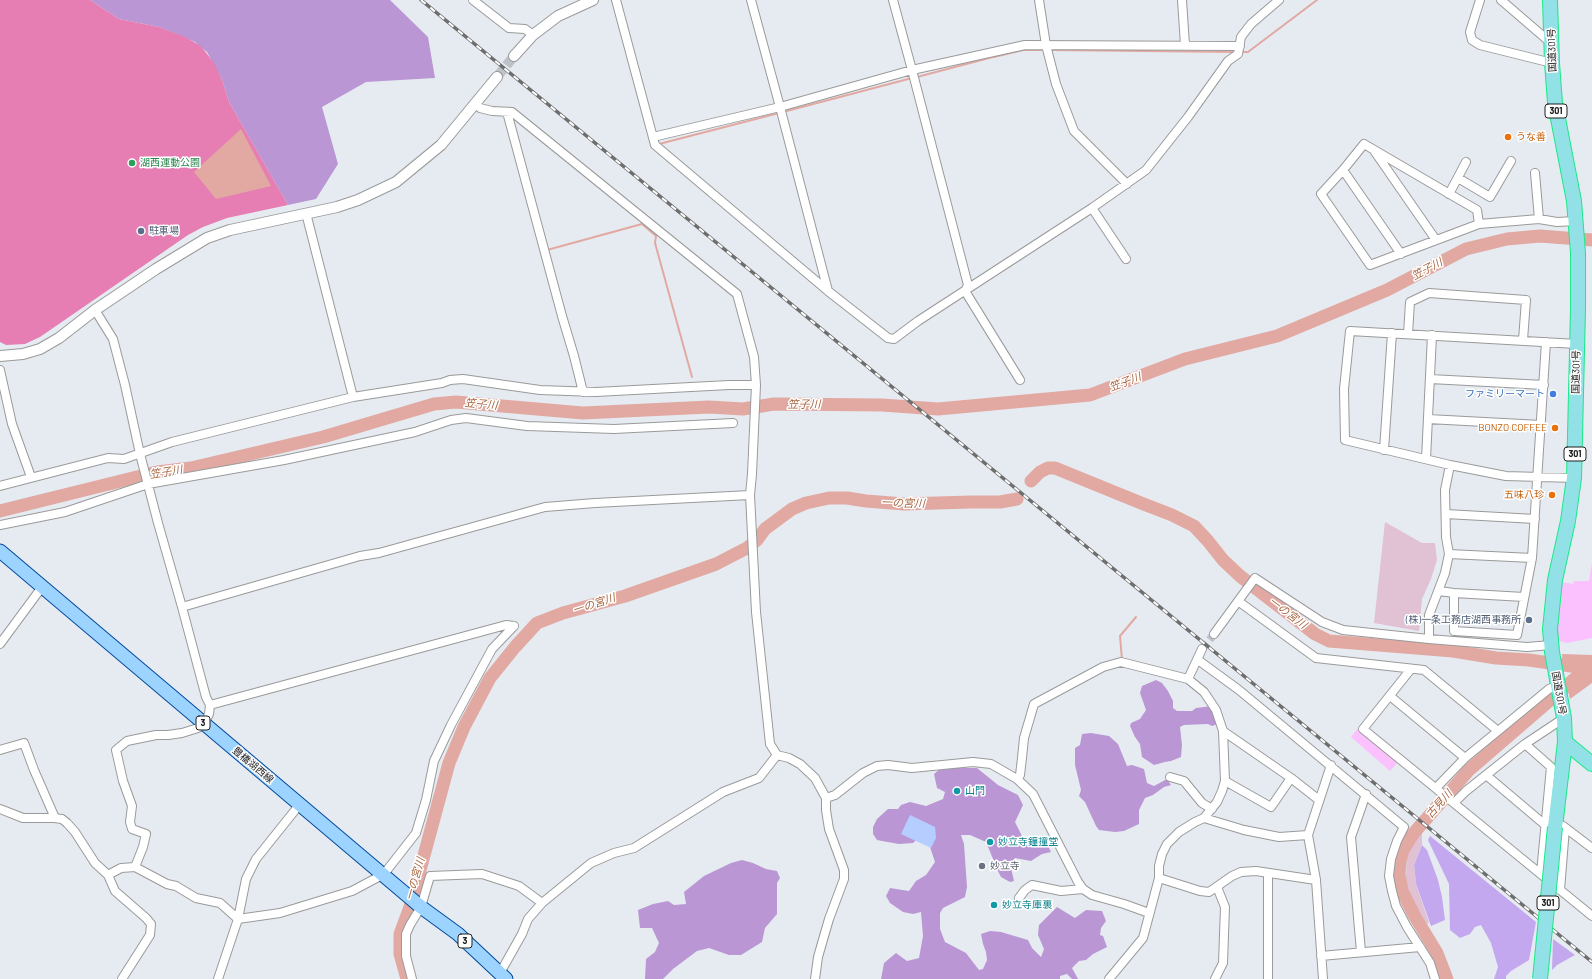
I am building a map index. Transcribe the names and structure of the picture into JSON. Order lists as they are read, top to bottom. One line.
{"streets":{"highway":["国道301号","301"],"main road":["3","豊橋湖西線"]},"water":["笠子川","一の宮川","古見川"],"places":["うな善","湖西運動公園","駐車場","ファミリーマート","BONZO COFFEE","五味八珍","(株)一条工務店湖西事務所","山門","妙立寺鐘撞堂","妙立寺","妙立寺庫裏"]}
